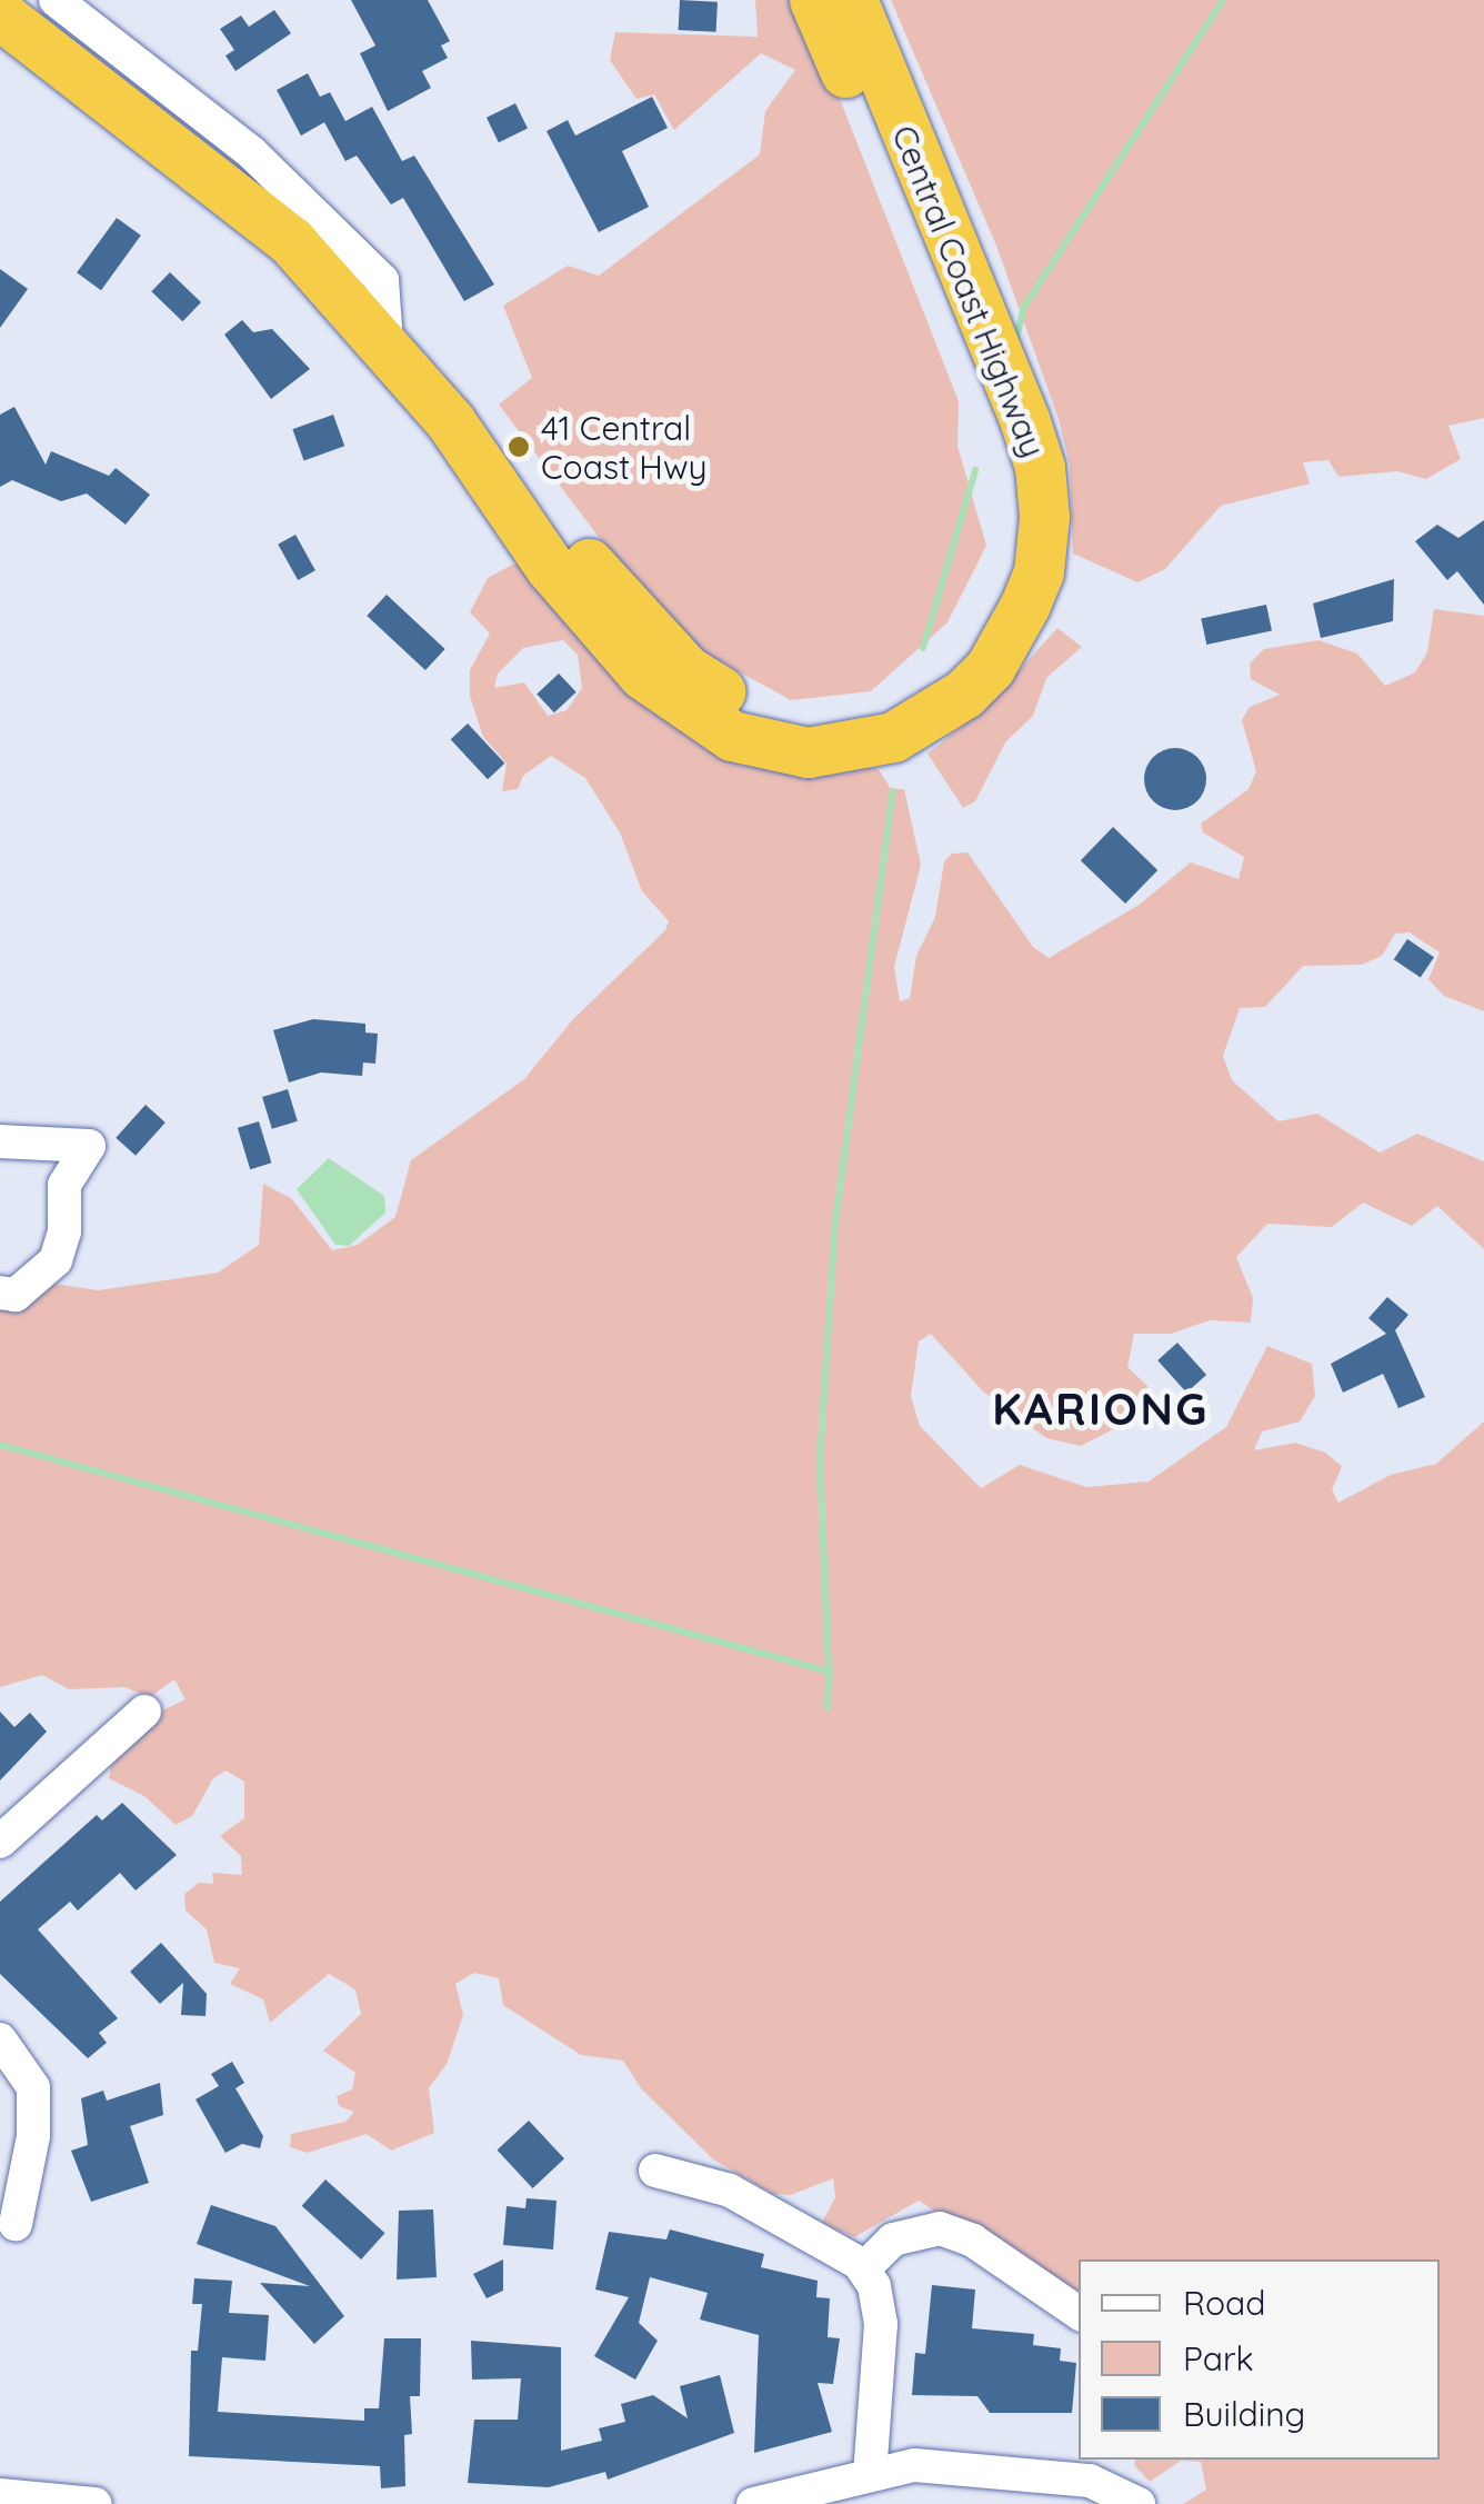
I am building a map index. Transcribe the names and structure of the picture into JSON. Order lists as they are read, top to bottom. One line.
{"streets":{"highway":["Central Coast Highway"]},"districts":["KARIONG"],"places":["41 Central Coast Hwy"],"legend":["Road","Park","Building"]}
